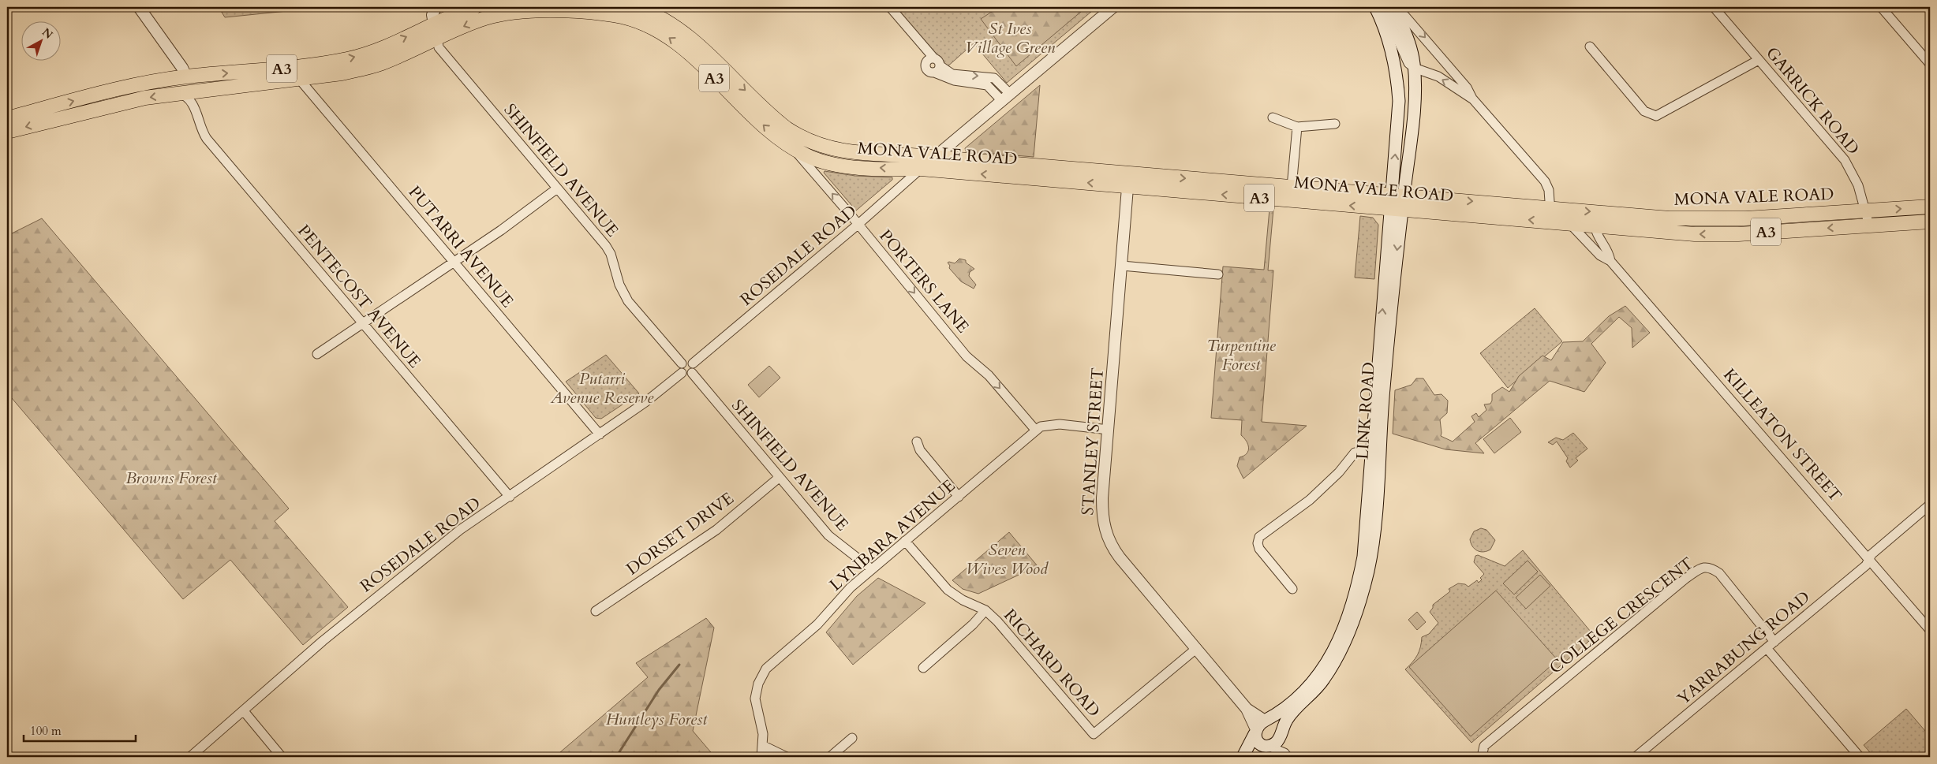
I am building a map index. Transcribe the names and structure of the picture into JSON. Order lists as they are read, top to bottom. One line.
{"streets":{"highway":["A3","MONA VALE ROAD"],"main road":["LINK ROAD"],"street":["GARRICK ROAD","SHINFIELD AVENUE","PUTARRI AVENUE","ROSEDALE ROAD","PORTERS LANE","PENTECOST AVENUE","KILLEATON STREET","STANLEY STREET","DORSET DRIVE","LYNBARA AVENUE","COLLEGE CRESCENT","YARRABUNG ROAD","RICHARD ROAD"]},"crossings":[["GARRICK ROAD","MONA VALE ROAD"],["MONA VALE ROAD","SHINFIELD AVENUE"],["MONA VALE ROAD","PUTARRI AVENUE"],["MONA VALE ROAD","ROSEDALE ROAD"],["MONA VALE ROAD","PORTERS LANE"],["MONA VALE ROAD","PENTECOST AVENUE"],["MONA VALE ROAD","LINK ROAD"],["MONA VALE ROAD","KILLEATON STREET"],["MONA VALE ROAD","STANLEY STREET"],["SHINFIELD AVENUE","ROSEDALE ROAD"],["SHINFIELD AVENUE","DORSET DRIVE"],["SHINFIELD AVENUE","LYNBARA AVENUE"],["PUTARRI AVENUE","ROSEDALE ROAD"],["ROSEDALE ROAD","PORTERS LANE"],["ROSEDALE ROAD","PENTECOST AVENUE"],["PORTERS LANE","LYNBARA AVENUE"],["LINK ROAD","STANLEY STREET"],["KILLEATON STREET","YARRABUNG ROAD"],["STANLEY STREET","LYNBARA AVENUE"],["STANLEY STREET","RICHARD ROAD"],["LYNBARA AVENUE","RICHARD ROAD"],["COLLEGE CRESCENT","YARRABUNG ROAD"]],"parks":["St Ives Village Green","Turpentine Forest","Putarri Avenue Reserve","Browns Forest","Seven Wives Wood","Huntleys Forest"],"scale_bar":"100 m","north":"top right"}
